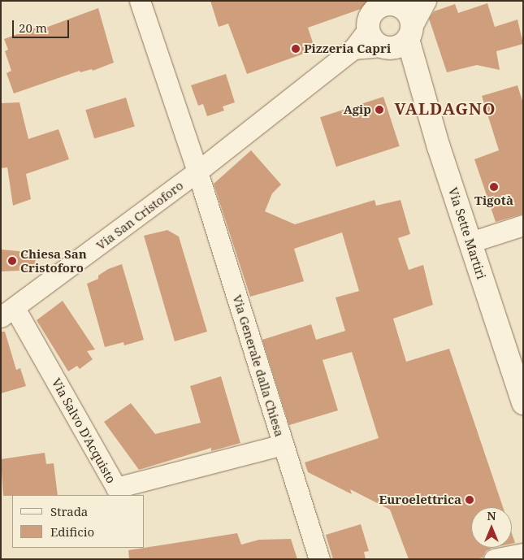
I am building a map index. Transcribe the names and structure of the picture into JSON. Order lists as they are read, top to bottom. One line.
{"streets":{"main road":["Via Sette Martiri"],"street":["Via San Cristoforo","Via Generale dalla Chiesa","Via Salvo D'Acquisto"]},"crossings":[["Via San Cristoforo","Via Sette Martiri"],["Via San Cristoforo","Via Generale dalla Chiesa"],["Via San Cristoforo","Via Salvo D'Acquisto"],["Via Generale dalla Chiesa","Via Salvo D'Acquisto"]],"districts":["VALDAGNO"],"places":["Pizzeria Capri","Agip","Tigotà","Chiesa San Cristoforo","Euroelettrica"],"legend":["Strada","Edificio"],"scale_bar":"20 m","north":"top"}
